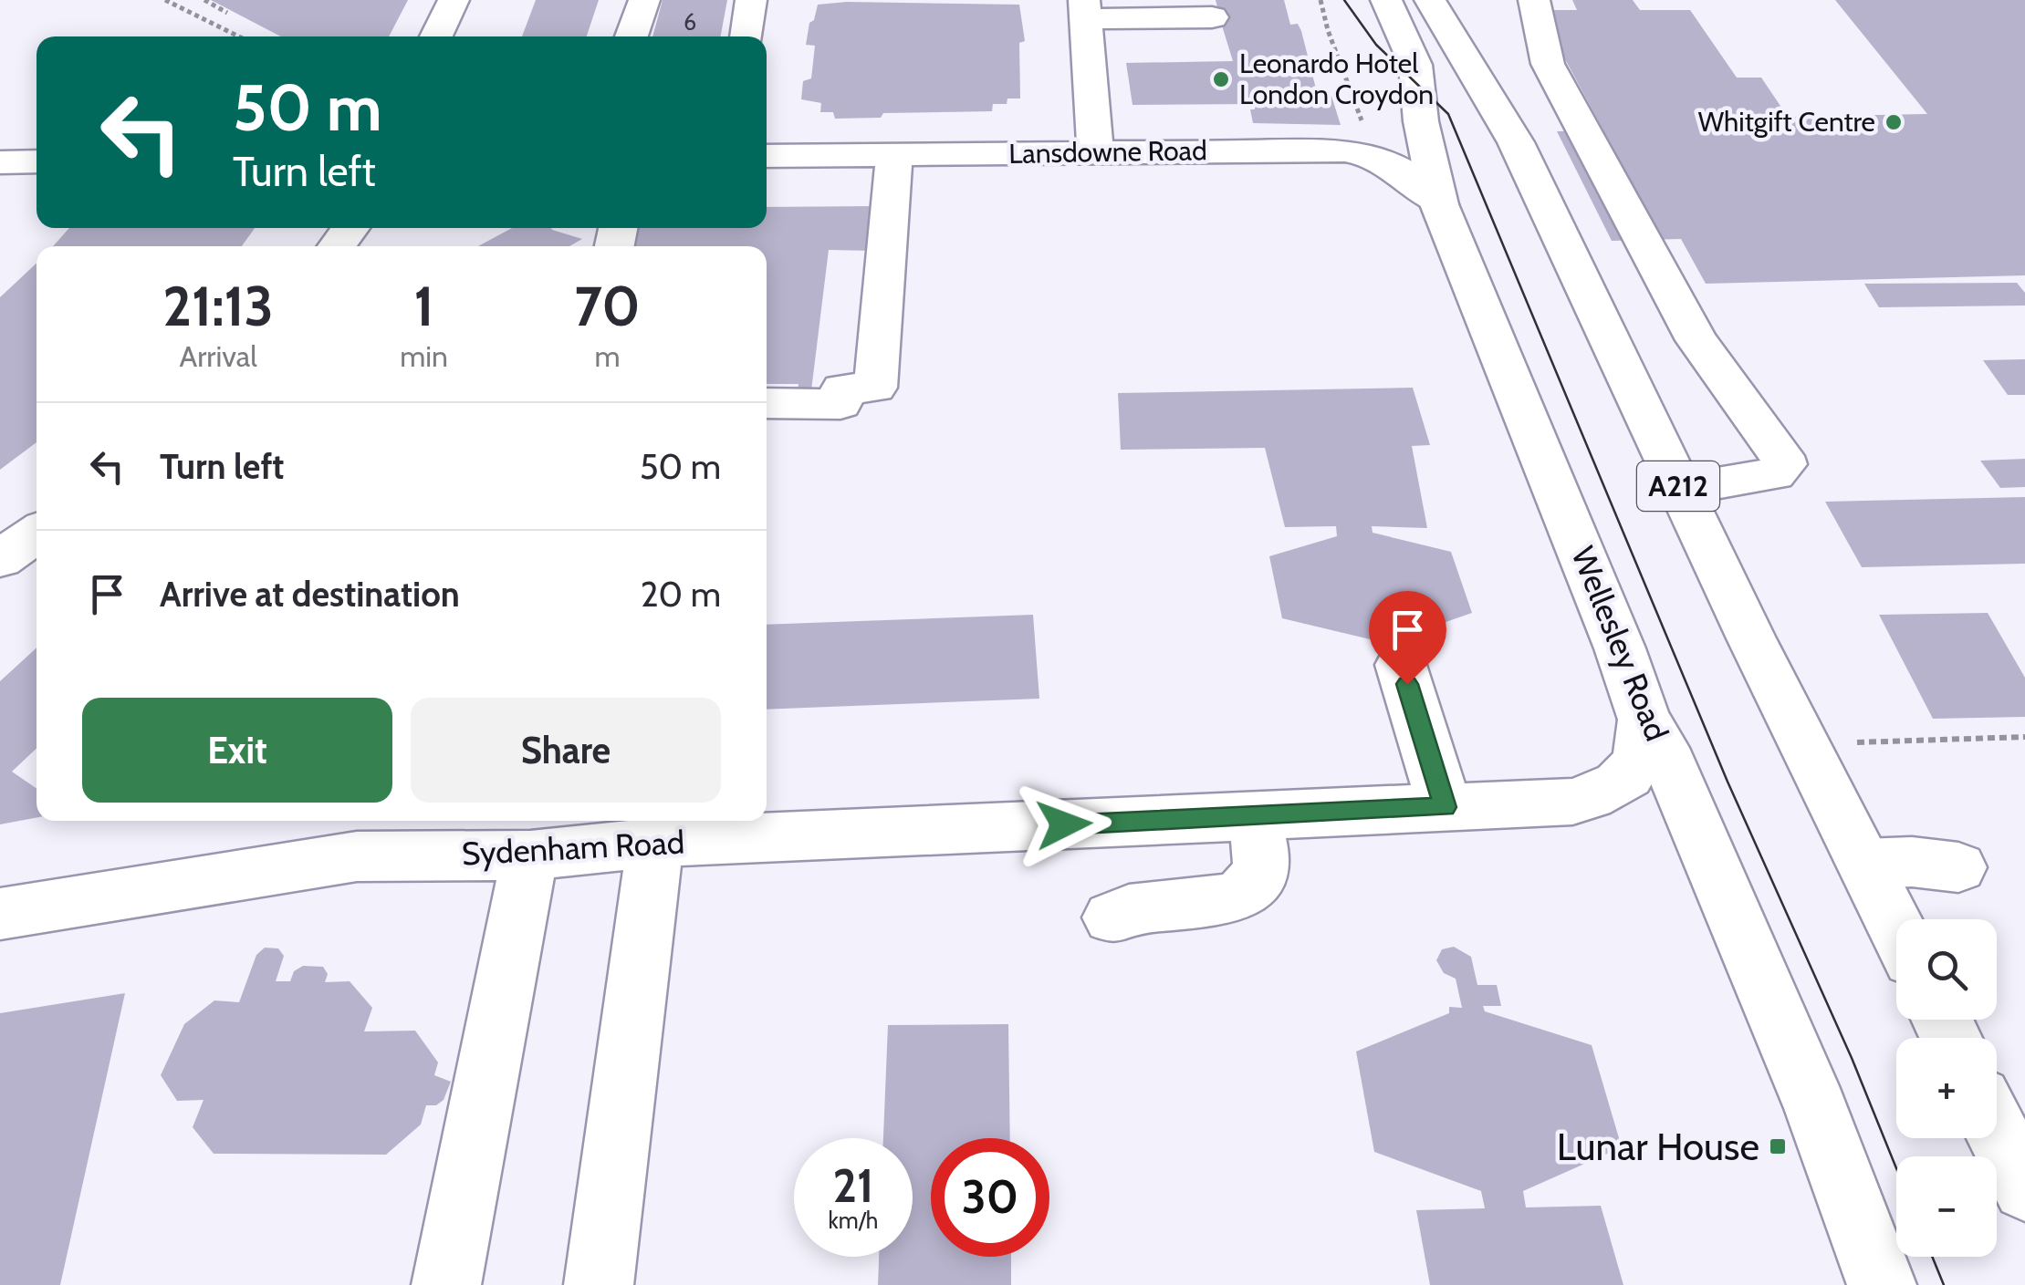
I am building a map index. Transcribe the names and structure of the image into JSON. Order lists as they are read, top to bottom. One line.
{"streets":{"main road":["Lansdowne Road","A212","Wellesley Road","Sydenham Road"]},"crossings":[["Lansdowne Road","Wellesley Road"],["Wellesley Road","Sydenham Road"]],"places":{"other":["Leonardo Hotel London Croydon","Whitgift Centre"],"transit":["Lunar House"]},"house_numbers":["6"],"page":{"turn":["50 m","Turn left"],"eta":["21:13","Arrival","1","min","70","m"],"list":[{"name":"Turn left","value":"50 m"},{"name":"Arrive at destination","value":"20 m"}],"buttons":["Exit","Share"],"map_buttons":["+","−"],"speed":"21 km/h","limit":"30"}}
